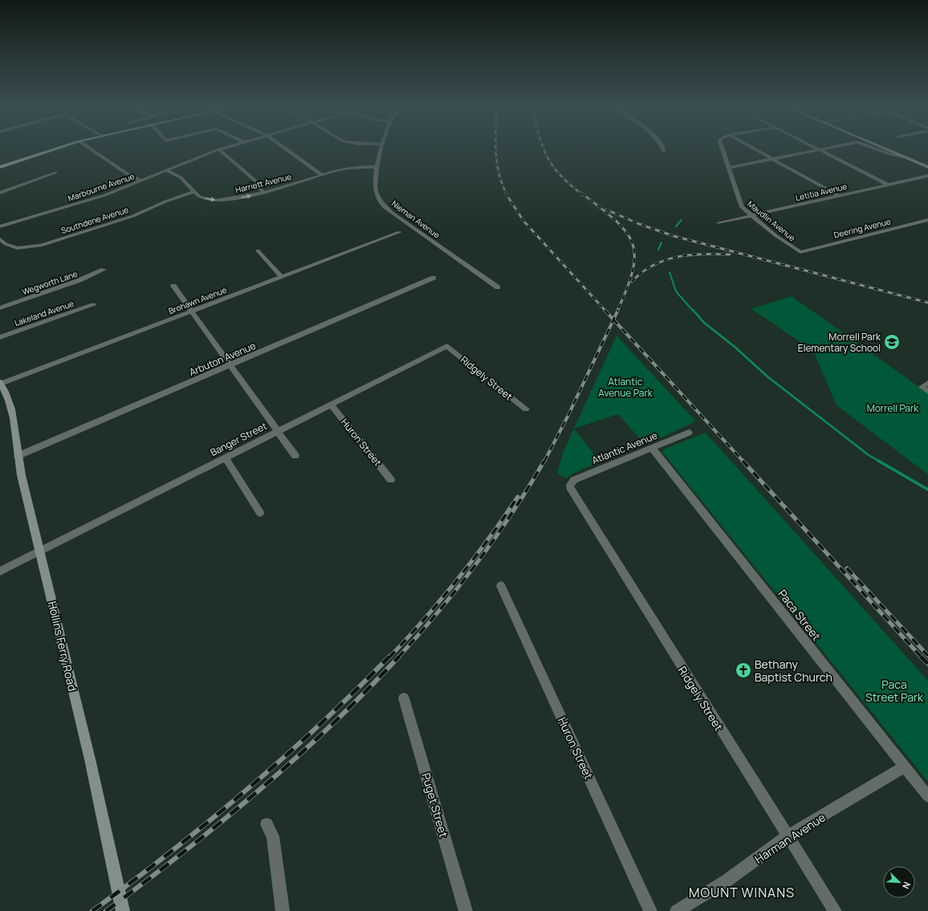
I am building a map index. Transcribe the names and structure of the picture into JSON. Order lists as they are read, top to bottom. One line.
{"streets":{"street":["Harriett Avenue","Marbourne Avenue","Letitia Avenue","Nieman Avenue","Southdene Avenue","Maudlin Avenue","Deering Avenue","Wegworth Lane","Brohawn Avenue","Lakeland Avenue","Arbuton Avenue","Ridgely Street","Banger Street","Huron Street","Atlantic Avenue","Paca Street","Hollins Ferry Road","Puget Street","Harman Avenue"]},"crossings":[["Harriett Avenue","Nieman Avenue"],["Harriett Avenue","Southdene Avenue"],["Letitia Avenue","Maudlin Avenue"],["Maudlin Avenue","Deering Avenue"],["Brohawn Avenue","Hollins Ferry Road"],["Arbuton Avenue","Hollins Ferry Road"],["Ridgely Street","Banger Street"],["Ridgely Street","Atlantic Avenue"],["Ridgely Street","Harman Avenue"],["Banger Street","Huron Street"],["Banger Street","Hollins Ferry Road"],["Atlantic Avenue","Paca Street"],["Paca Street","Harman Avenue"]],"one_way":["Harriett Avenue"],"districts":["MOUNT WINANS"],"parks":["Atlantic Avenue Park","Morrell Park","Paca Street Park"],"places":{"school or university":["Morrell Park Elementary School"],"church":["Bethany Baptist Church"]},"north":"bottom right"}
